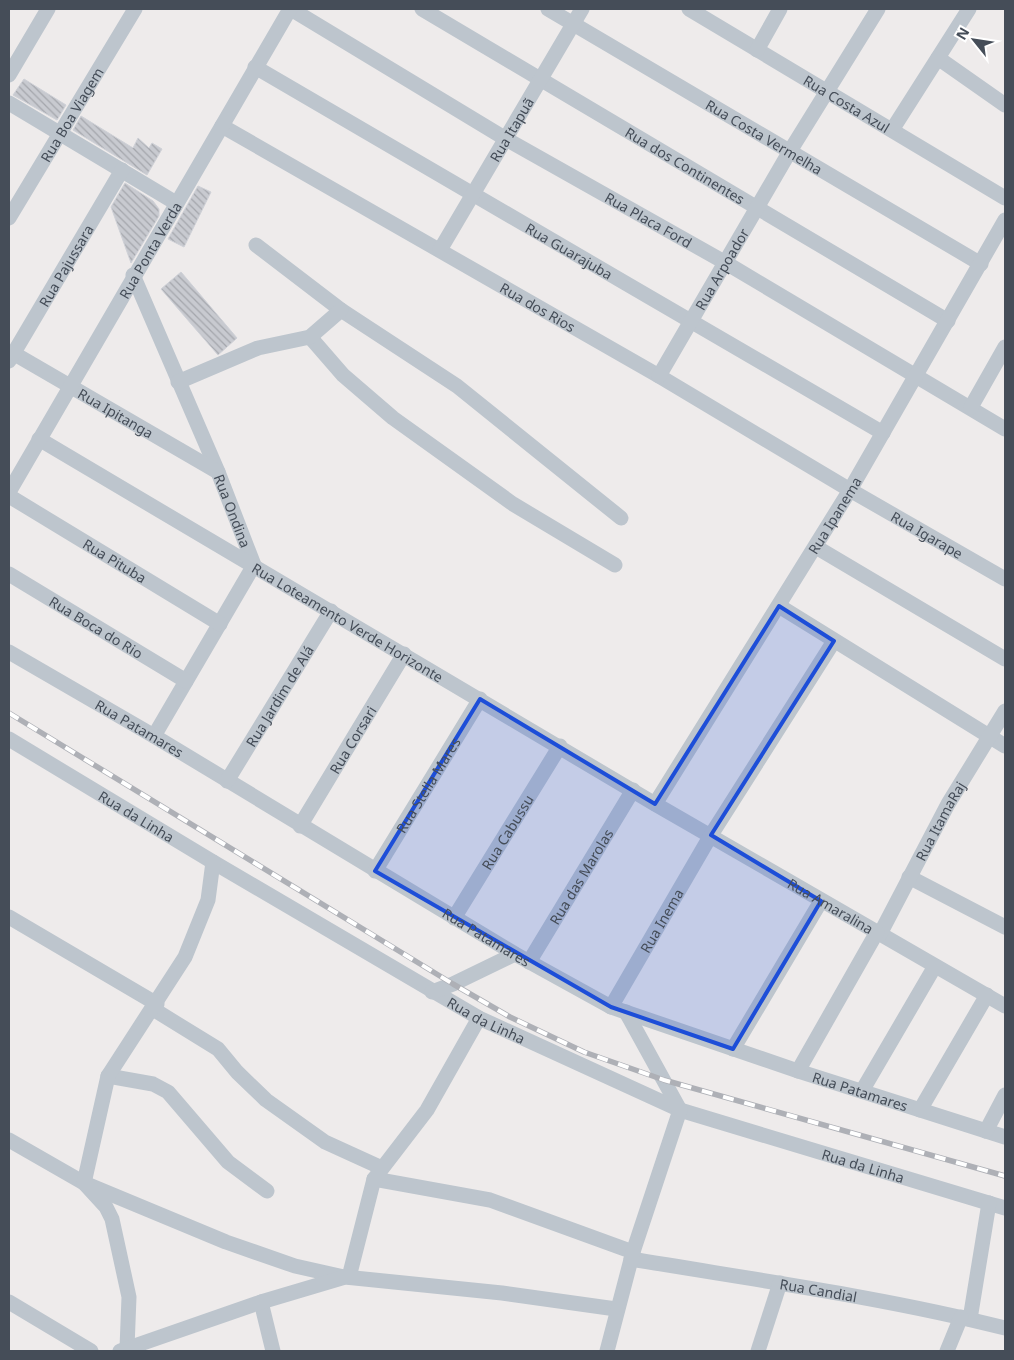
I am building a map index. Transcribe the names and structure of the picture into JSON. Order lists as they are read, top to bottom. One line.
{"streets":{"street":["Rua Costa Azul","Rua Boa Viagem","Rua Itapuã","Rua Costa Vermelha","Rua dos Continentes","Rua Placa Ford","Rua Ponta Verda","Rua Guarajuba","Rua Pajussara","Rua Arpoador","Rua dos Rios","Rua Ipitanga","Rua Ondina","Rua Ipanema","Rua Igarape","Rua Pituba","Rua Loteamento Verde Horizonte","Rua Boca do Rio","Rua Jardim de Alá","Rua Patamares","Rua Corsari","Rua Stella Mares","Rua da Linha","Rua ItamaRaj","Rua Cabussu","Rua das Marolas","Rua Amaralina","Rua Inema","Rua Candial"]},"crossings":[["Rua Costa Azul","Rua Arpoador"],["Rua Itapuã","Rua Costa Vermelha"],["Rua Itapuã","Rua dos Continentes"],["Rua Itapuã","Rua Placa Ford"],["Rua Itapuã","Rua Guarajuba"],["Rua Itapuã","Rua dos Rios"],["Rua Costa Vermelha","Rua Arpoador"],["Rua Costa Vermelha","Rua Ipanema"],["Rua dos Continentes","Rua Arpoador"],["Rua dos Continentes","Rua Ipanema"],["Rua Placa Ford","Rua Ponta Verda"],["Rua Placa Ford","Rua Arpoador"],["Rua Placa Ford","Rua Ipanema"],["Rua Ponta Verda","Rua Guarajuba"],["Rua Ponta Verda","Rua dos Rios"],["Rua Ponta Verda","Rua Ipitanga"],["Rua Ponta Verda","Rua Ondina"],["Rua Ponta Verda","Rua Loteamento Verde Horizonte"],["Rua Guarajuba","Rua Arpoador"],["Rua Guarajuba","Rua Ipanema"],["Rua Pajussara","Rua Ipitanga"],["Rua Arpoador","Rua dos Rios"],["Rua dos Rios","Rua Ipanema"],["Rua dos Rios","Rua Igarape"],["Rua Ipitanga","Rua Ondina"],["Rua Ondina","Rua Pituba"],["Rua Ondina","Rua Loteamento Verde Horizonte"],["Rua Ondina","Rua Boca do Rio"],["Rua Ondina","Rua Patamares"],["Rua Ipanema","Rua Igarape"],["Rua Ipanema","Rua Loteamento Verde Horizonte"],["Rua Ipanema","Rua Amaralina"],["Rua Loteamento Verde Horizonte","Rua Jardim de Alá"],["Rua Loteamento Verde Horizonte","Rua Corsari"],["Rua Loteamento Verde Horizonte","Rua Stella Mares"],["Rua Loteamento Verde Horizonte","Rua Cabussu"],["Rua Loteamento Verde Horizonte","Rua das Marolas"],["Rua Loteamento Verde Horizonte","Rua Amaralina"],["Rua Jardim de Alá","Rua Patamares"],["Rua Patamares","Rua Corsari"],["Rua Patamares","Rua Stella Mares"],["Rua Patamares","Rua ItamaRaj"],["Rua Patamares","Rua Cabussu"],["Rua Patamares","Rua das Marolas"],["Rua Patamares","Rua Inema"],["Rua ItamaRaj","Rua Amaralina"],["Rua Amaralina","Rua Inema"]],"north":"top left"}
